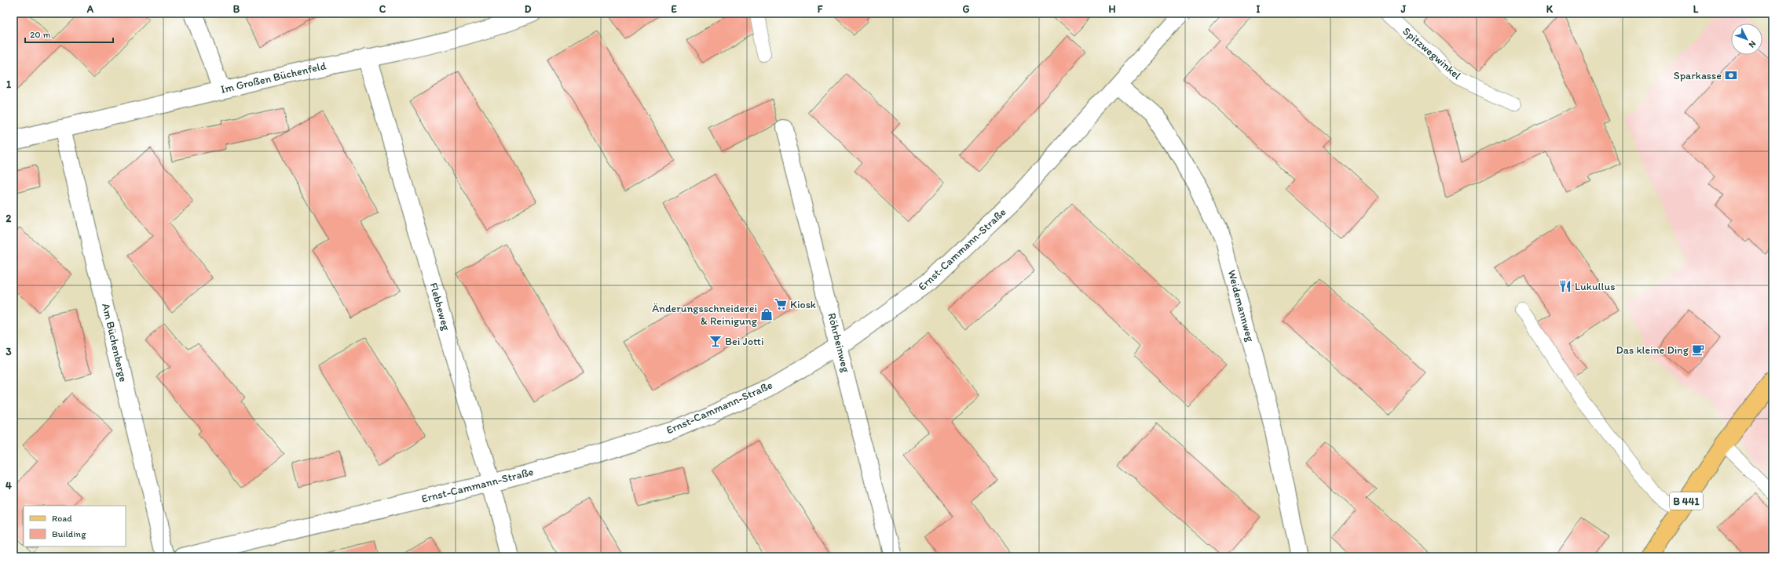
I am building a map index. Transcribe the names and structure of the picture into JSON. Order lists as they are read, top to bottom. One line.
{"streets":{"main road":["B 441"],"street":["Im Großen Büchenfeld","Ernst-Cammann-Straße","Weidemannweg","Flebbeweg","Am Büchenberge","Röhrbeinweg"],"lane":["Spitzwegwinkel"]},"crossings":[["Im Großen Büchenfeld","Flebbeweg"],["Im Großen Büchenfeld","Am Büchenberge"],["Ernst-Cammann-Straße","Weidemannweg"],["Ernst-Cammann-Straße","Flebbeweg"],["Ernst-Cammann-Straße","Röhrbeinweg"]],"places":{"bank":["Sparkasse"],"restaurant":["Lukullus"],"supermarket":["Kiosk"],"shop":["Änderungsschneiderei & Reinigung"],"bar":["Bei Jotti"],"cafe":["Das kleine Ding"]},"legend":["Road","Building"],"scale_bar":"20 m","north":"bottom right","grid":{"columns":["A","B","C","D","E","F","G","H","I","J","K","L"],"rows":["1","2","3","4"]}}
